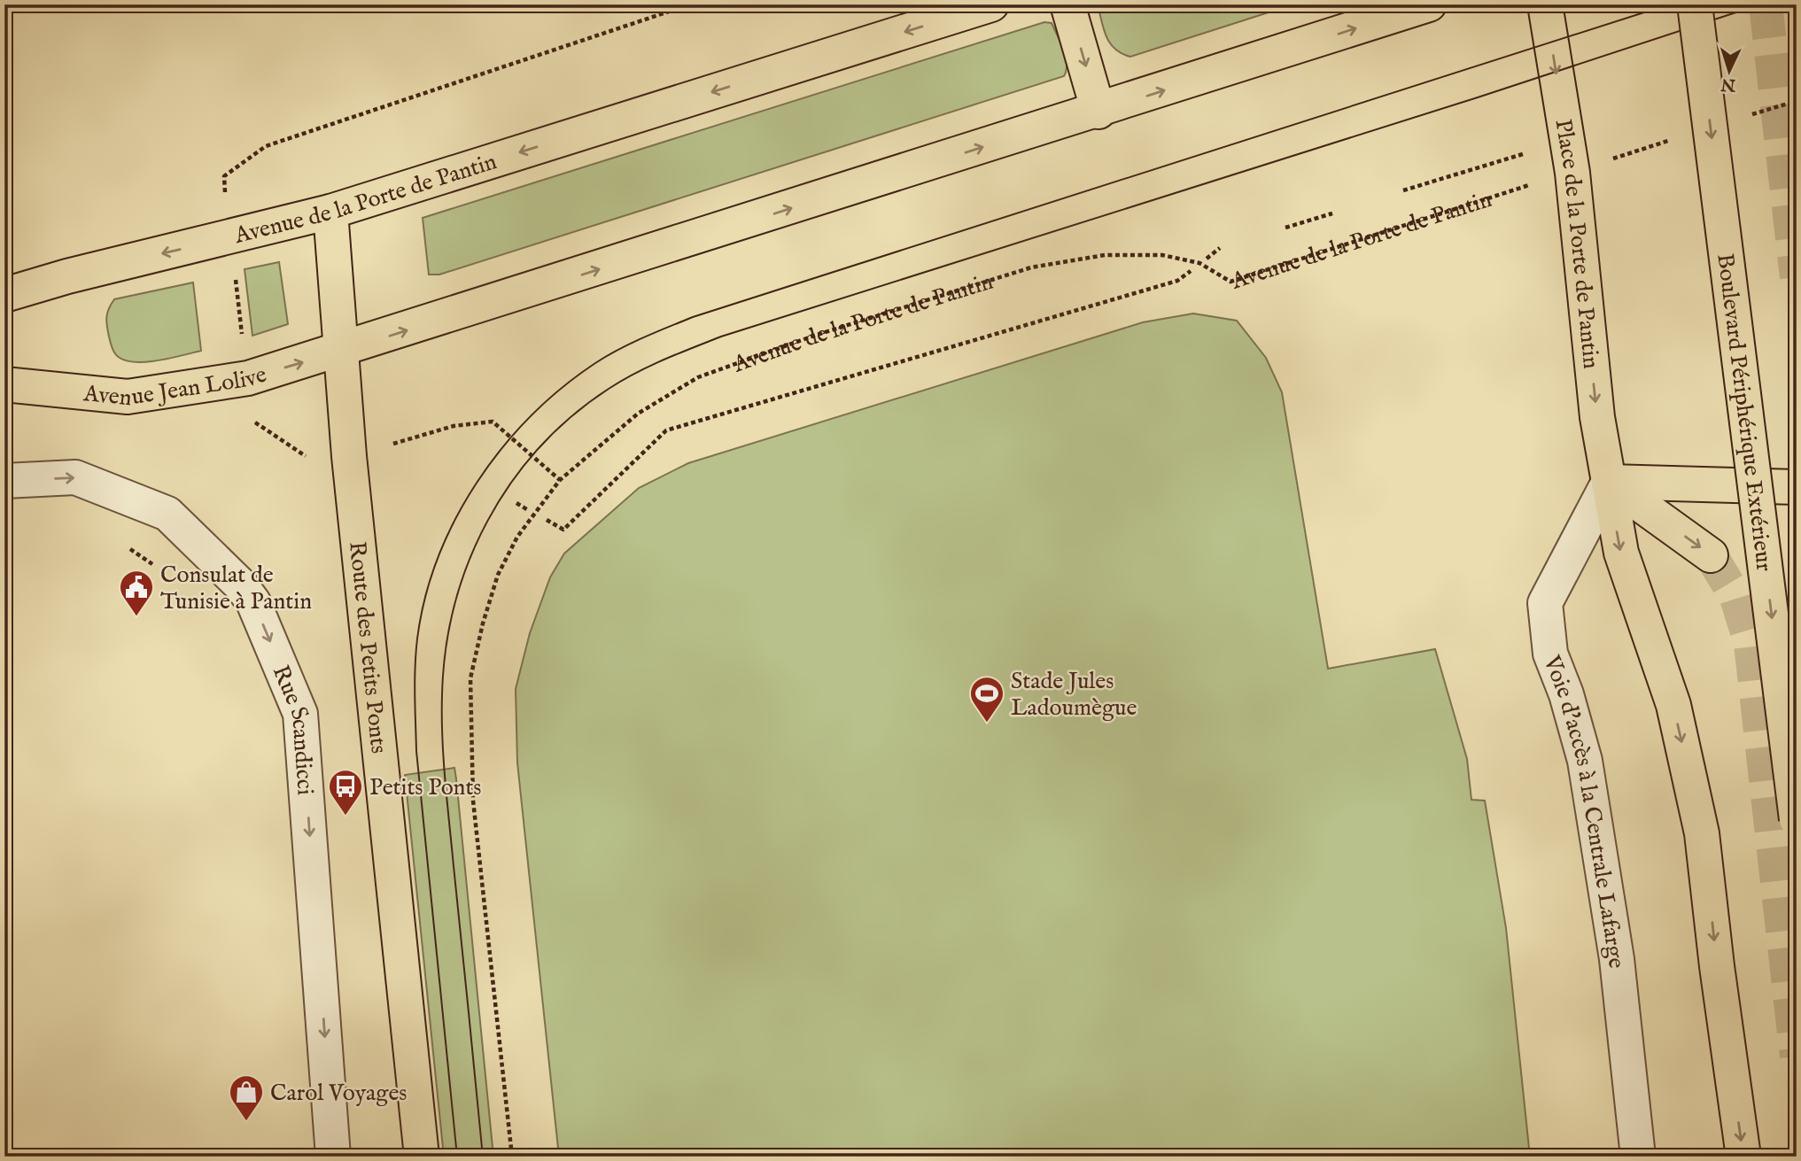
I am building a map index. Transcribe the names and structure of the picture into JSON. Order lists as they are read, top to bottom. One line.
{"streets":{"main road":["Avenue de la Porte de Pantin","Place de la Porte de Pantin","Avenue Jean Lolive","Boulevard Périphérique Extérieur","Route des Petits Ponts"],"street":["Rue Scandicci","Voie d'accès à la Centrale Lafarge"]},"crossings":[["Avenue de la Porte de Pantin","Avenue Jean Lolive"],["Avenue de la Porte de Pantin","Route des Petits Ponts"],["Place de la Porte de Pantin","Voie d'accès à la Centrale Lafarge"],["Avenue Jean Lolive","Route des Petits Ponts"]],"one_way":["Place de la Porte de Pantin","Boulevard Périphérique Extérieur","Rue Scandicci"],"places":{"public building":["Consulat de Tunisie à Pantin"],"sports":["Stade Jules Ladoumègue"],"bus stop":["Petits Ponts"],"shop":["Carol Voyages"]},"north":"bottom"}
